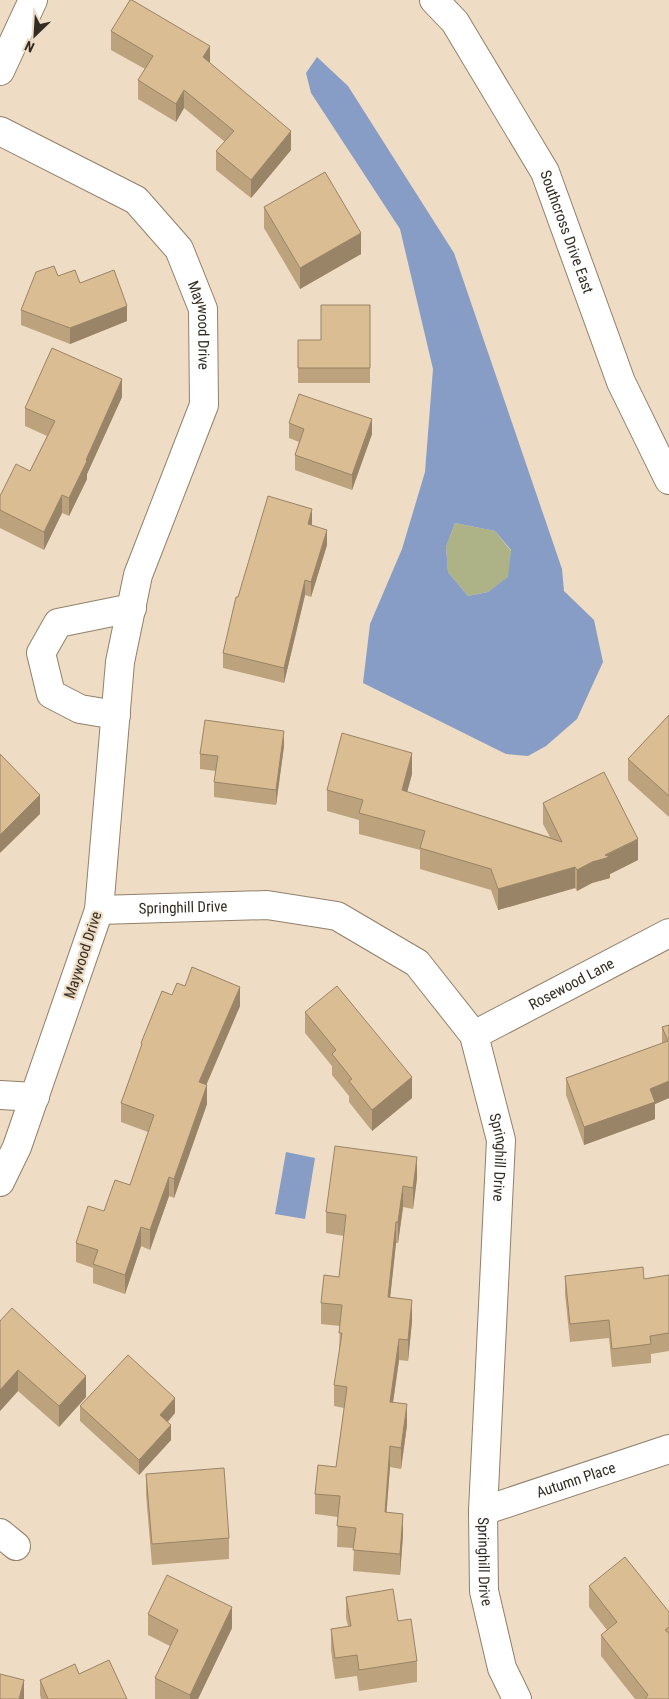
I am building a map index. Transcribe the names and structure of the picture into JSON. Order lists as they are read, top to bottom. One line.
{"streets":{"street":["Southcross Drive East","Maywood Drive","Springhill Drive","Rosewood Lane","Autumn Place"]},"crossings":[["Maywood Drive","Springhill Drive"],["Springhill Drive","Rosewood Lane"],["Springhill Drive","Autumn Place"]],"north":"bottom left"}
